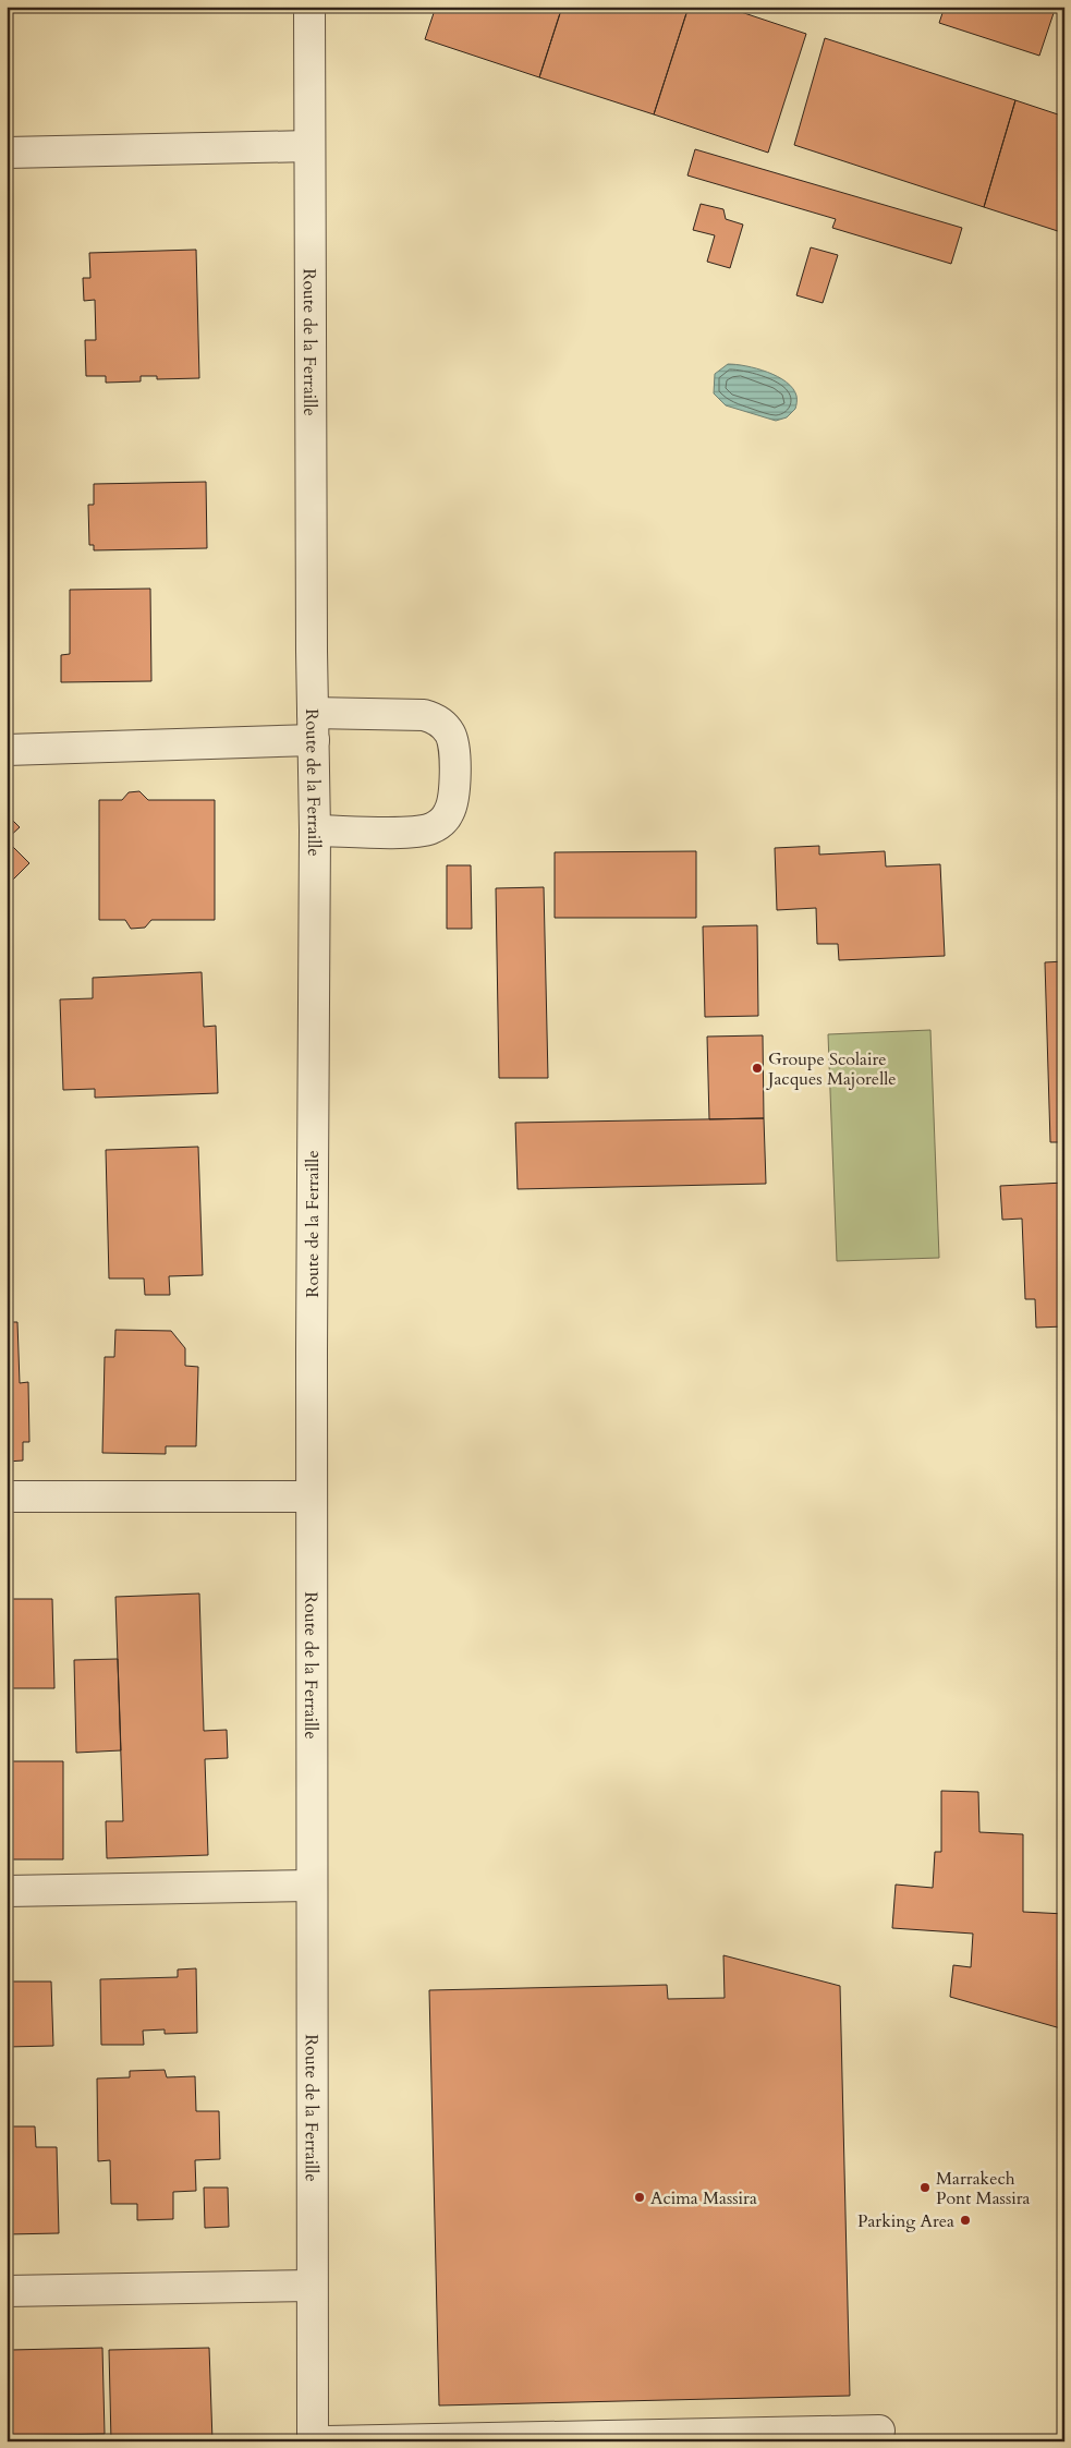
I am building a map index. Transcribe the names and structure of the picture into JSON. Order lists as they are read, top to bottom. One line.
{"streets":{"street":["Route de la Ferraille"]},"places":["Groupe Scolaire Jacques Majorelle","Marrakech Pont Massira","Acima Massira","Parking Area"]}
